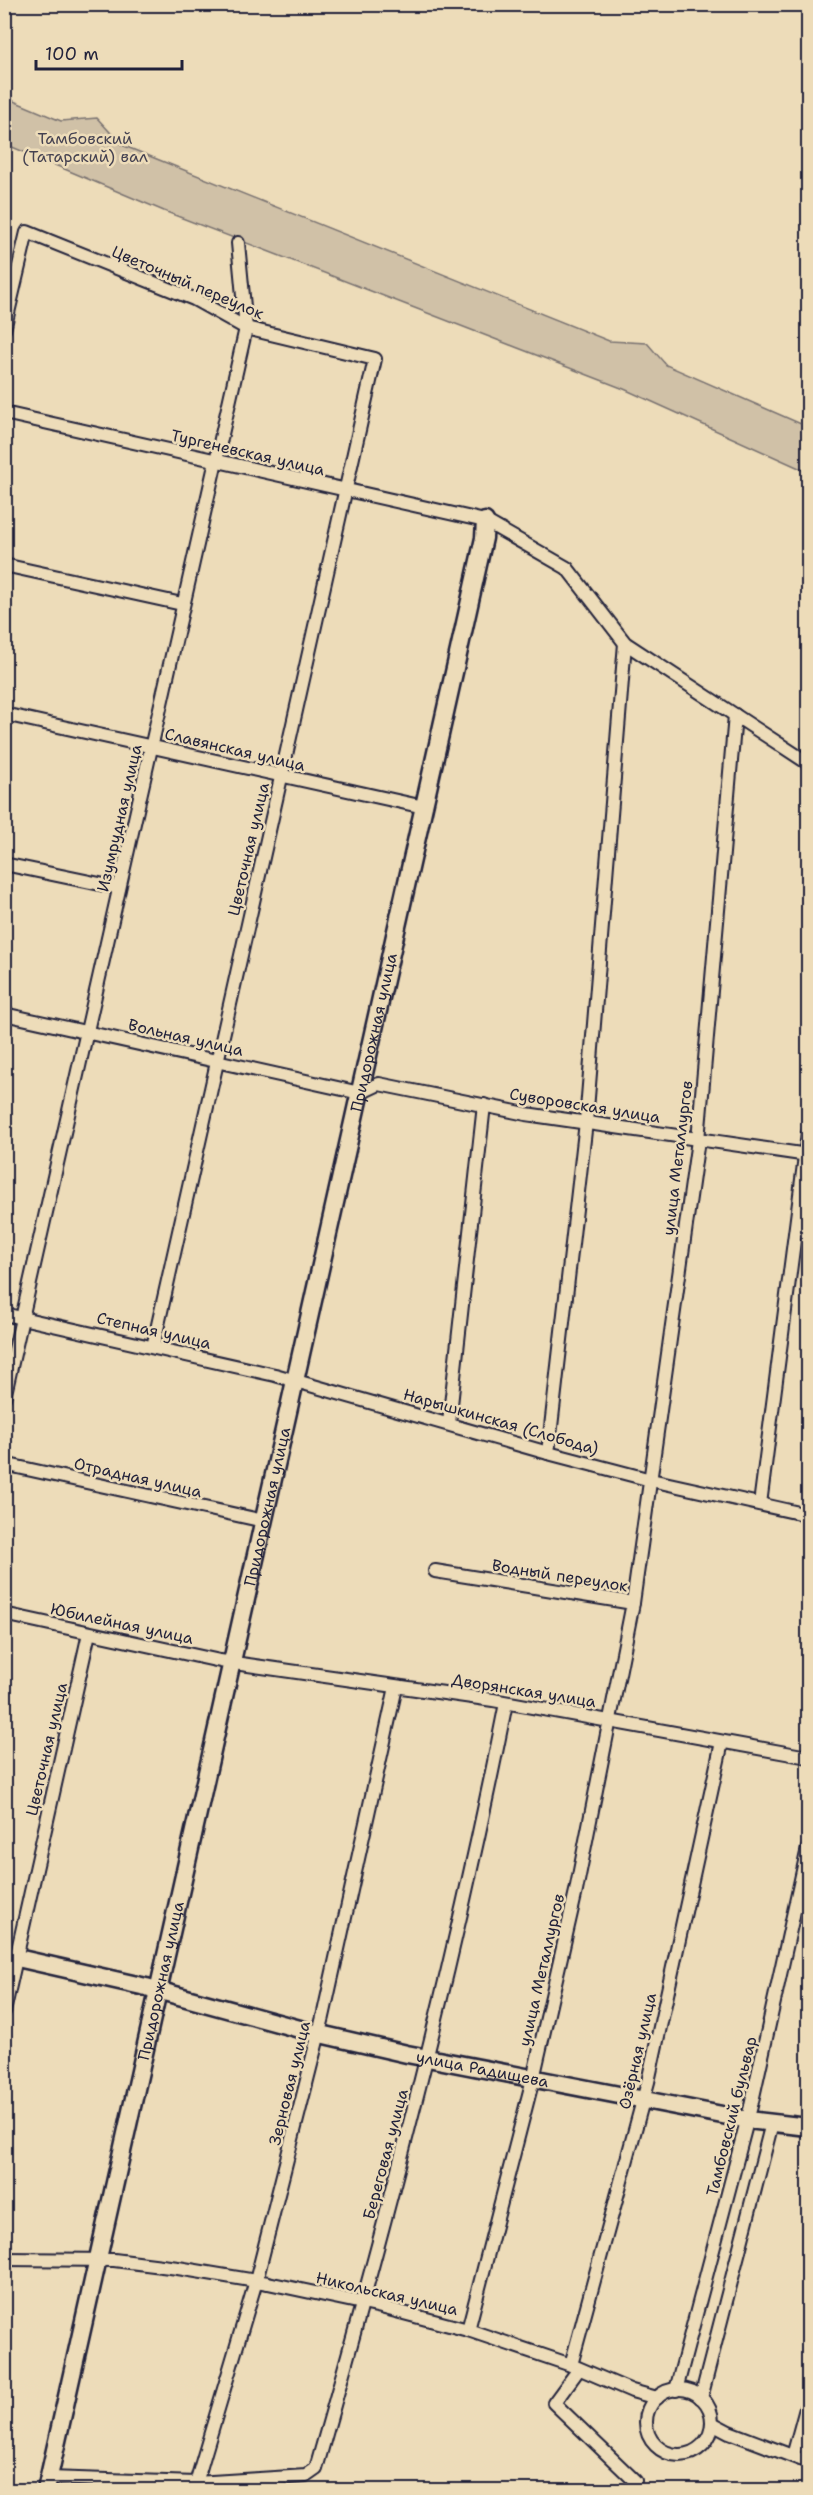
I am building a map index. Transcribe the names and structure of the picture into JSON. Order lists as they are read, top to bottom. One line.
{"streets":{"street":["Цветочный переулок","Тургеневская улица","Славянская улица","Изумрудная улица","Цветочная улица","Придорожная улица","Вольная улица","Суворовская улица","улица Металлургов","Степная улица","Нарышкинская (Слобода)","Отрадная улица","Водный переулок","Юбилейная улица","Дворянская улица","Озёрная улица","улица Радищева","Зерновая улица","Тамбовский бульвар","Береговая улица","Никольская улица"]},"crossings":[["Цветочный переулок","Изумрудная улица"],["Цветочный переулок","Цветочная улица"],["Тургеневская улица","Изумрудная улица"],["Тургеневская улица","Цветочная улица"],["Тургеневская улица","Придорожная улица"],["Тургеневская улица","улица Металлургов"],["Славянская улица","Изумрудная улица"],["Славянская улица","Цветочная улица"],["Славянская улица","Придорожная улица"],["Изумрудная улица","Вольная улица"],["Изумрудная улица","Степная улица"],["Цветочная улица","Вольная улица"],["Цветочная улица","Степная улица"],["Цветочная улица","Юбилейная улица"],["Цветочная улица","улица Радищева"],["Придорожная улица","Вольная улица"],["Придорожная улица","Суворовская улица"],["Придорожная улица","Степная улица"],["Придорожная улица","Нарышкинская (Слобода)"],["Придорожная улица","Отрадная улица"],["Придорожная улица","Юбилейная улица"],["Придорожная улица","Дворянская улица"],["Придорожная улица","улица Радищева"],["Придорожная улица","Никольская улица"],["Вольная улица","Суворовская улица"],["Суворовская улица","улица Металлургов"],["улица Металлургов","Нарышкинская (Слобода)"],["улица Металлургов","Водный переулок"],["улица Металлургов","Дворянская улица"],["улица Металлургов","улица Радищева"],["улица Металлургов","Никольская улица"],["Степная улица","Нарышкинская (Слобода)"],["Водный переулок","Дворянская улица"],["Юбилейная улица","Дворянская улица"],["Дворянская улица","Озёрная улица"],["Дворянская улица","Зерновая улица"],["Дворянская улица","Береговая улица"],["Озёрная улица","улица Радищева"],["Озёрная улица","Никольская улица"],["улица Радищева","Зерновая улица"],["улица Радищева","Тамбовский бульвар"],["улица Радищева","Береговая улица"],["Зерновая улица","Береговая улица"],["Зерновая улица","Никольская улица"],["Тамбовский бульвар","Никольская улица"],["Береговая улица","Никольская улица"]],"parks":["Тамбовский (Татарский) вал"],"scale_bar":"100 m"}
